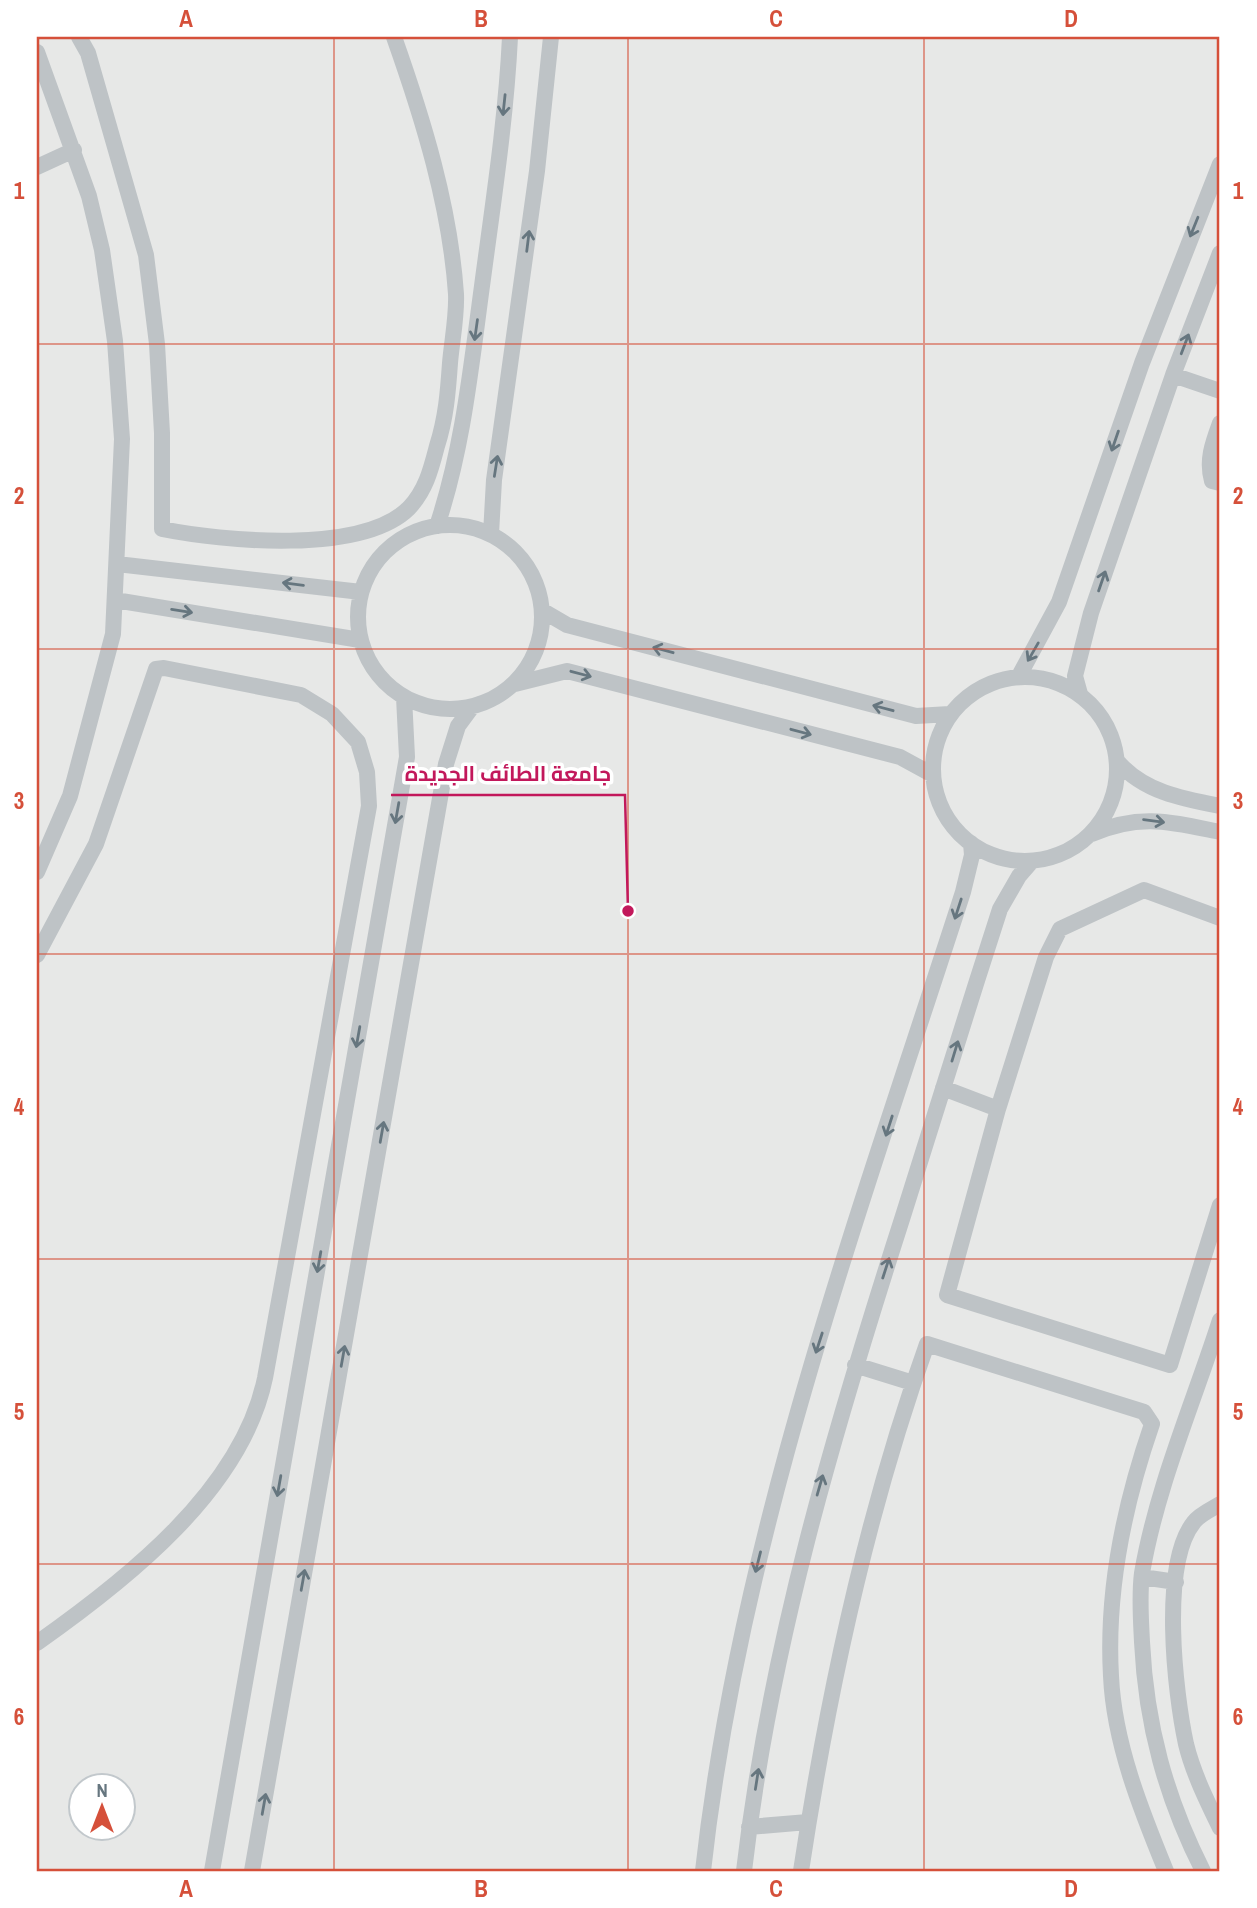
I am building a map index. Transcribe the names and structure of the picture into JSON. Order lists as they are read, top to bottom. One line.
{"places":["جامعة الطائف الجديدة"],"north":"top","grid":{"columns":["A","B","C","D"],"rows":["1","2","3","4","5","6"]}}
